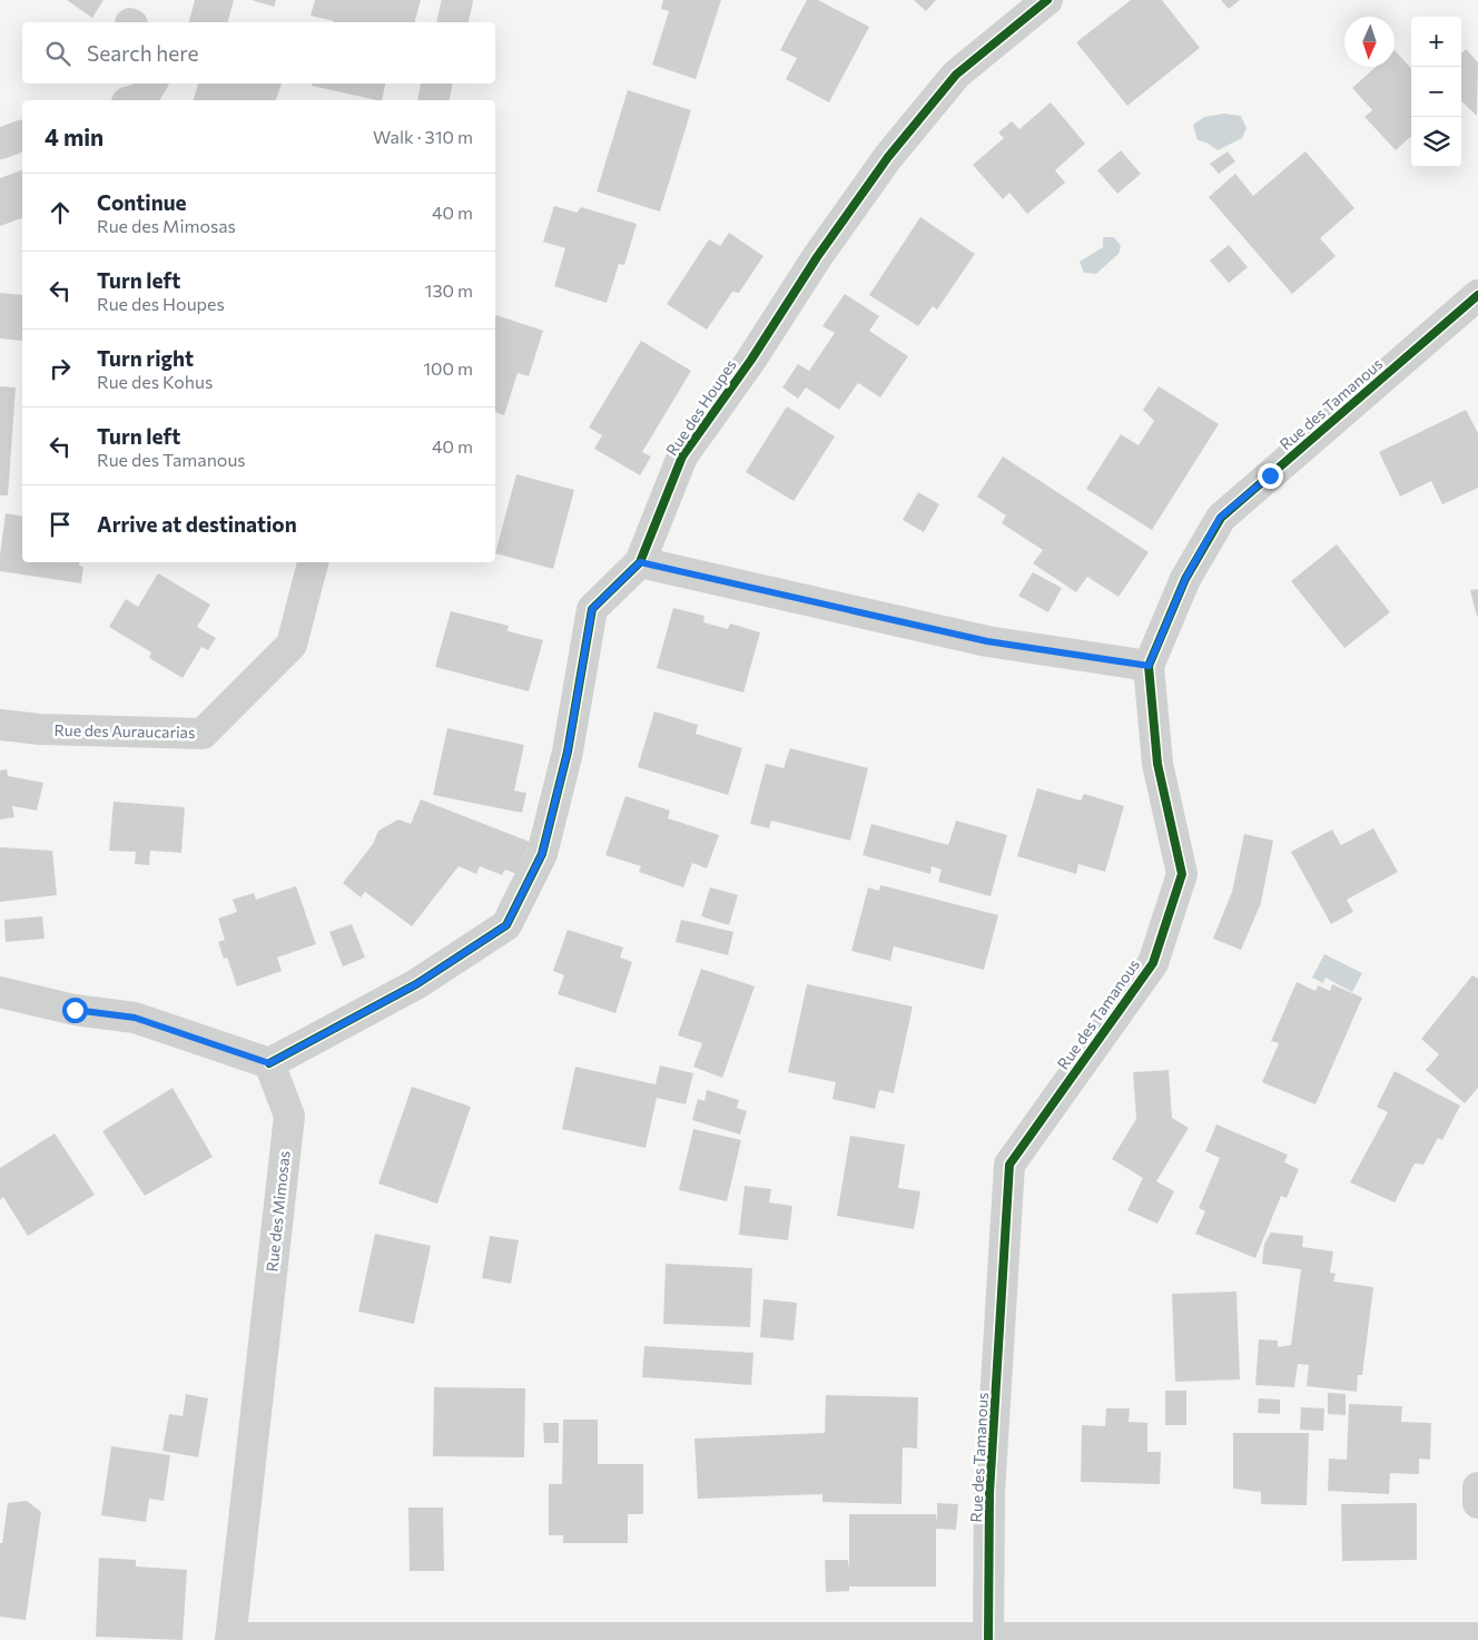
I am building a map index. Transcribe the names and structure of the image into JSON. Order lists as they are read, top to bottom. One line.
{"streets":{"street":["Rue des Tamanous","Rue des Houpes","Rue des Auraucarias","Rue des Mimosas"]},"crossings":[["Rue des Houpes","Rue des Mimosas"]],"north":"bottom","page":{"map_buttons":["+","−"],"search":"Search here","heading":["4 min","Walk · 310 m"],"list":[["Continue","Rue des Mimosas","40 m"],["Turn left","Rue des Houpes","130 m"],["Turn right","Rue des Kohus","100 m"],["Turn left","Rue des Tamanous","40 m"],"Arrive at destination"]}}
